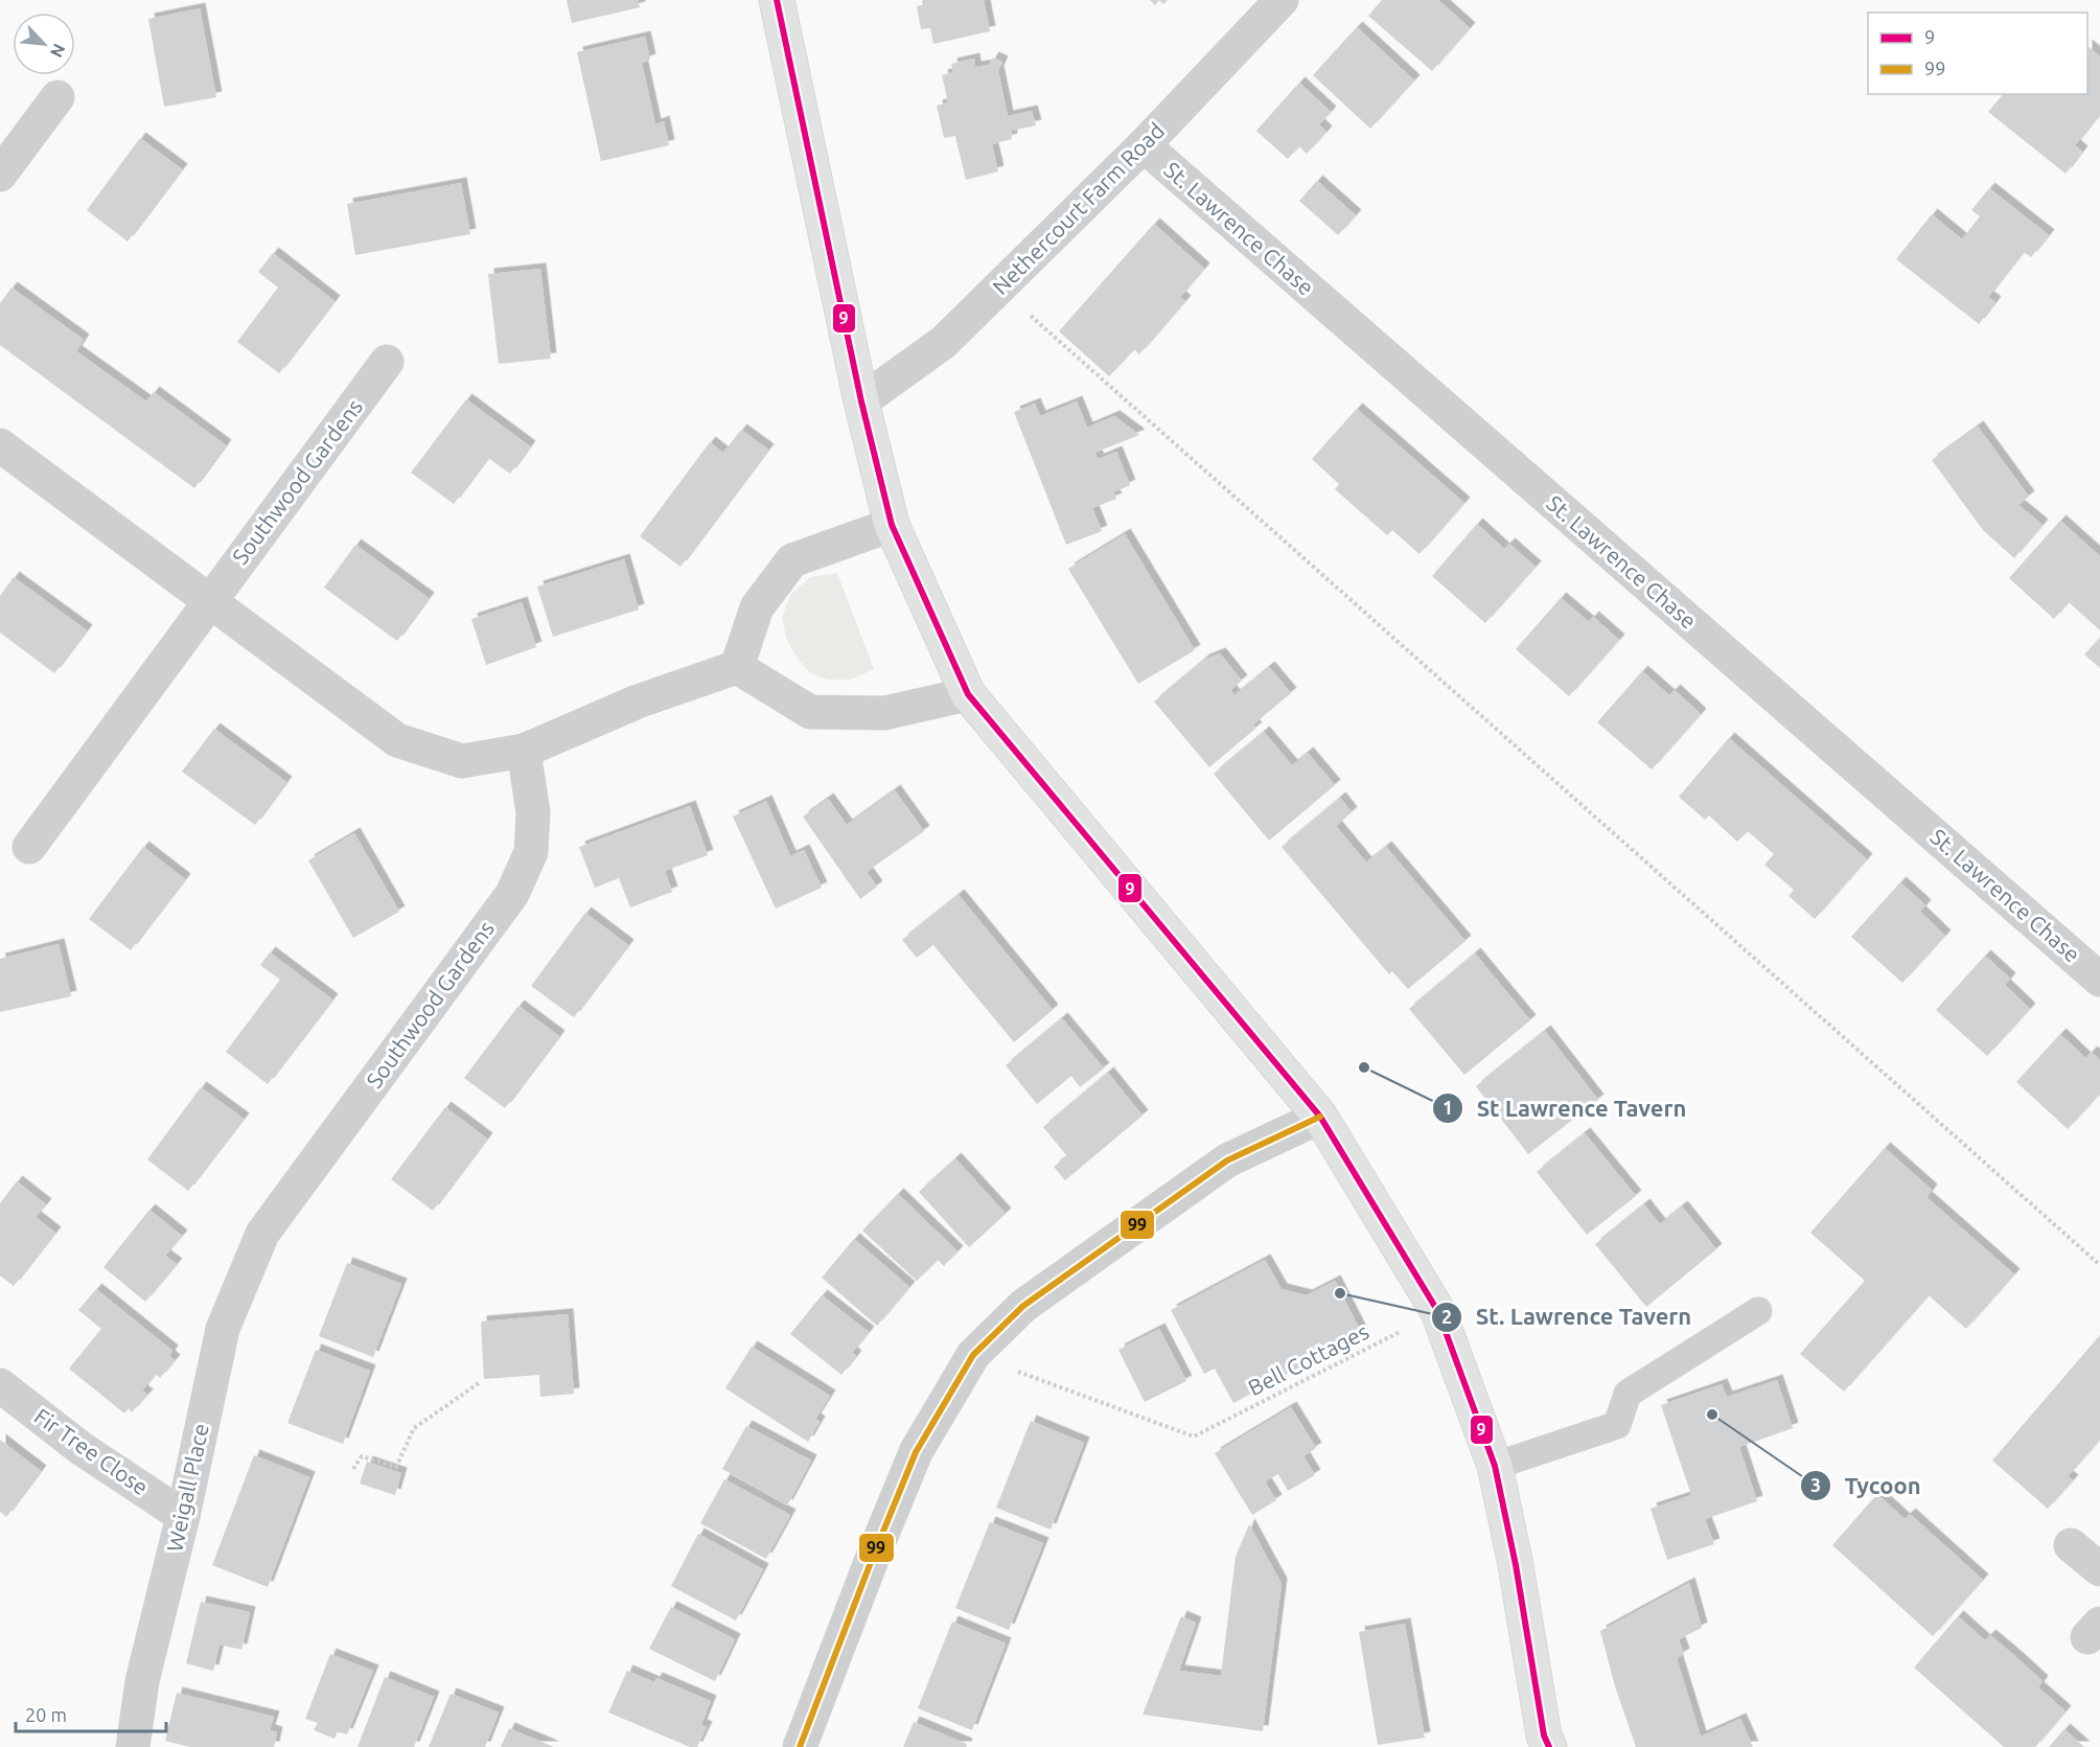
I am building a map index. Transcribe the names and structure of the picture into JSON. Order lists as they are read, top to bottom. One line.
{"streets":{"street":["Nethercourt Farm Road","St. Lawrence Chase","Southwood Gardens","Fir Tree Close","Weigall Place"],"path":["Bell Cottages"]},"crossings":[["Nethercourt Farm Road","St. Lawrence Chase"],["Southwood Gardens","Weigall Place"],["Fir Tree Close","Weigall Place"]],"places":["St Lawrence Tavern","St. Lawrence Tavern","Tycoon"],"lines":["transit line 9","transit line 99"],"legend":["9","99"],"scale_bar":"20 m","north":"bottom right"}
